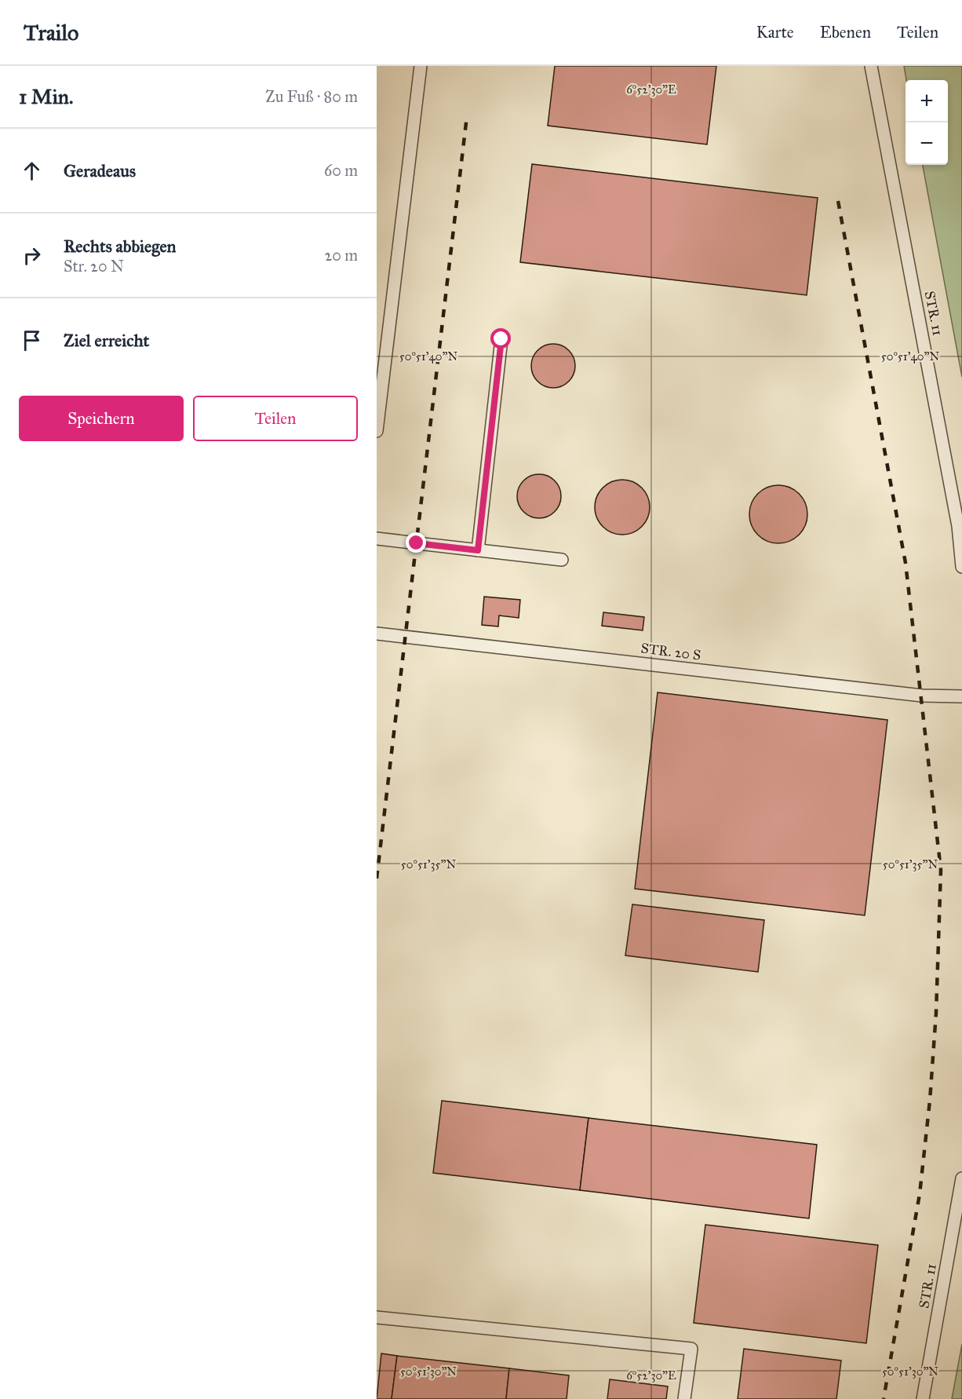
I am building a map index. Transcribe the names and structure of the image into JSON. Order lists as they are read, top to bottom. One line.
{"streets":{"lane":["STR. 11","STR. 20 S"]},"page":{"header":"Trailo","nav":["Karte","Ebenen","Teilen"],"heading":["1 Min.","Zu Fuß · 80 m"],"map_buttons":["+","−"],"list":[["Geradeaus","60 m"],["Rechts abbiegen","Str. 20 N","20 m"],"Ziel erreicht"],"buttons":["Speichern","Teilen"]},"coordinates":["6°52'30\"E","50°51'40\"N","50°51'35\"N","50°51'30\"N"]}
